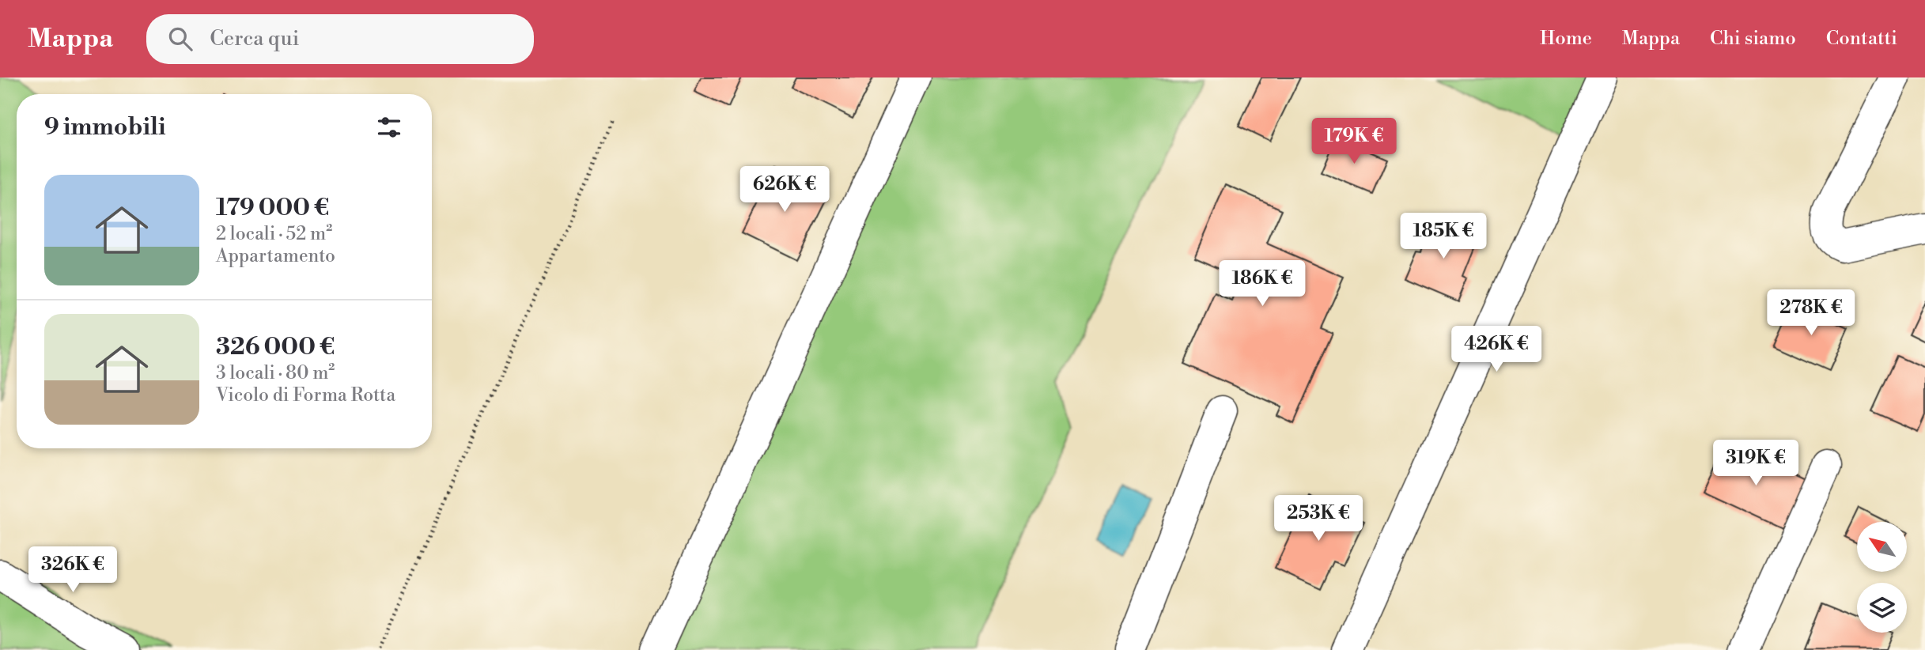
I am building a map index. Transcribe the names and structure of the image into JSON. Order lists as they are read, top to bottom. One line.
{"north":"top left","page":{"header":"Mappa","search":"Cerca qui","nav":["Home","Mappa","Chi siamo","Contatti"],"heading":"9 immobili","price":["179K €","626K €","185K €","186K €","278K €","426K €","319K €","253K €","326K €"],"list":[{"name":"179 000 €","note":"2 locali · 52 m² · Appartamento"},{"name":"326 000 €","note":"3 locali · 80 m² · Vicolo di Forma Rotta"}]}}
